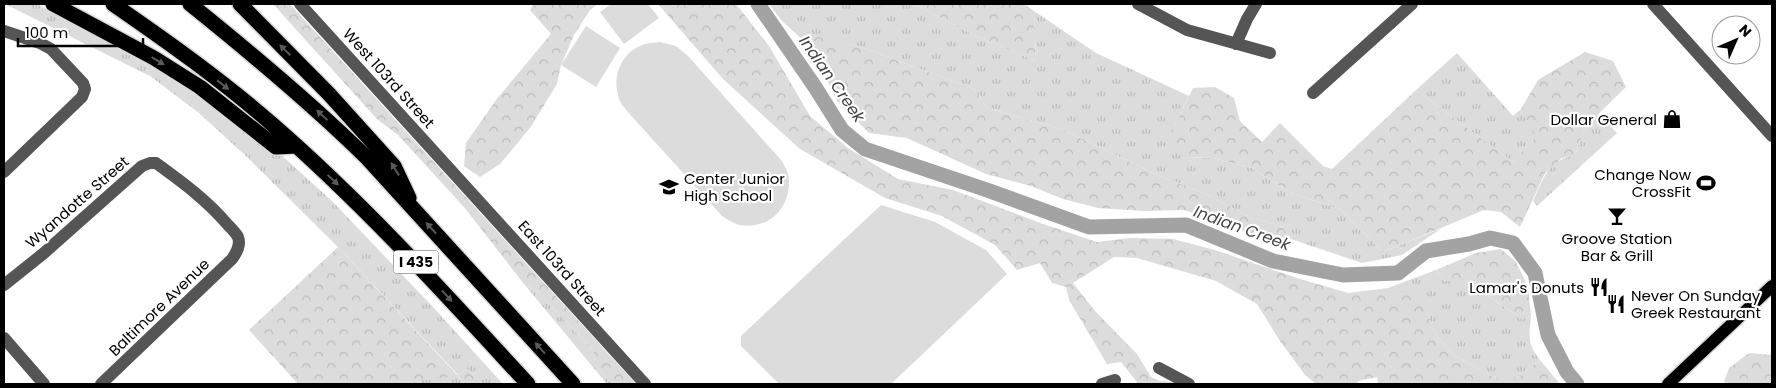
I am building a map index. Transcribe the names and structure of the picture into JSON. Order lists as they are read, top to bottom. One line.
{"streets":{"highway":["I 435"],"street":["West 103rd Street","Wyandotte Street","East 103rd Street","Baltimore Avenue"]},"crossings":[["West 103rd Street","East 103rd Street"],["Wyandotte Street","Baltimore Avenue"]],"water":["Indian Creek"],"places":{"shop":["Dollar General"],"sports":["Change Now CrossFit"],"school or university":["Center Junior High School"],"bar":["Groove Station Bar & Grill"],"restaurant":["Lamar's Donuts","Never On Sunday Greek Restaurant"]},"scale_bar":"100 m","north":"top right"}
